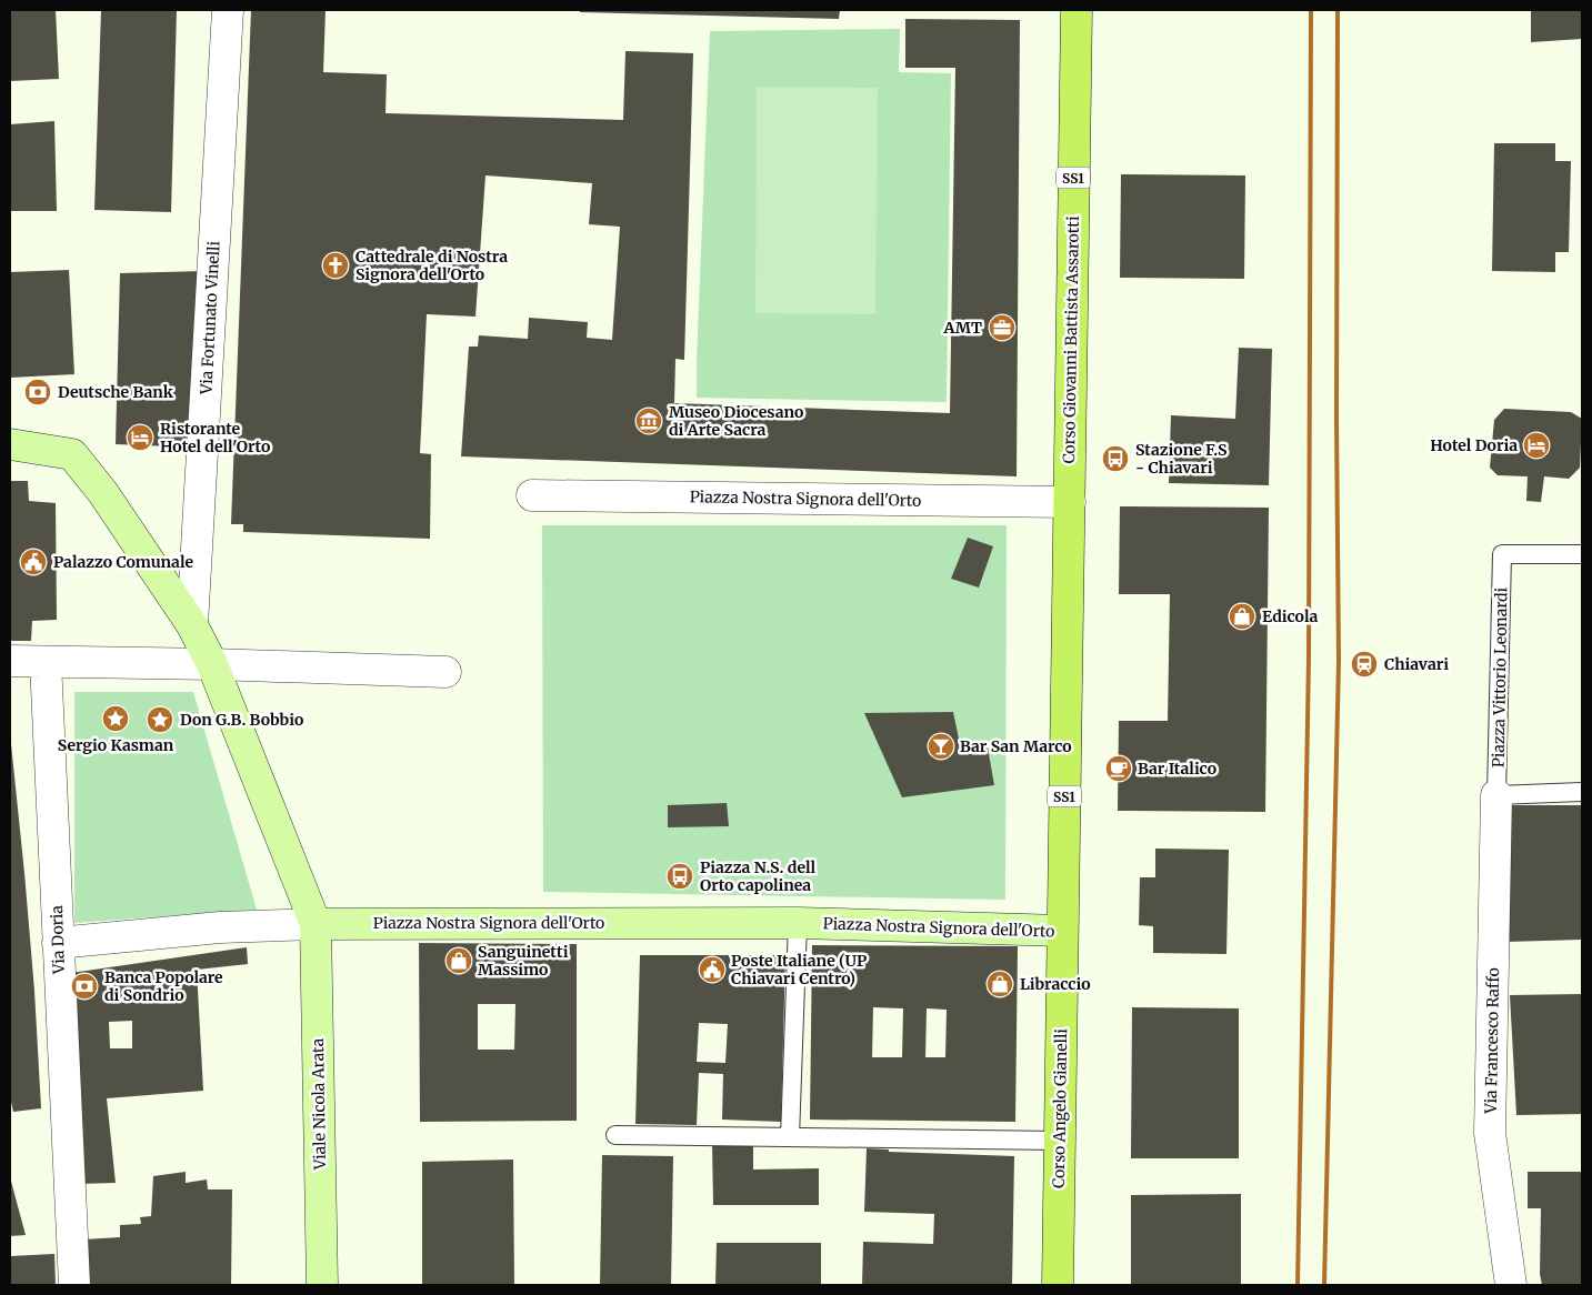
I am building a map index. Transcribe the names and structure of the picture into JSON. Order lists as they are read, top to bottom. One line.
{"streets":{"main road":["SS1","Corso Giovanni Battista Assarotti","Piazza Nostra Signora dell'Orto","Corso Angelo Gianelli"],"street":["Via Fortunato Vinelli","Via Doria","Via Francesco Raffo","Viale Nicola Arata"],"lane":["Piazza Vittorio Leonardi"]},"crossings":[["Corso Giovanni Battista Assarotti","Piazza Nostra Signora dell'Orto"],["Piazza Nostra Signora dell'Orto","Via Doria"],["Piazza Nostra Signora dell'Orto","Viale Nicola Arata"],["Piazza Nostra Signora dell'Orto","Corso Angelo Gianelli"],["Piazza Vittorio Leonardi","Via Francesco Raffo"]],"places":{"church":["Cattedrale di Nostra Signora dell'Orto"],"office":["AMT"],"bank":["Deutsche Bank","Banca Popolare di Sondrio"],"museum":["Museo Diocesano di Arte Sacra"],"hotel":["Ristorante Hotel dell'Orto","Hotel Doria"],"bus stop":["Stazione F.S - Chiavari","Piazza N.S. dell Orto capolinea"],"public building":["Palazzo Comunale","Poste Italiane (UP Chiavari Centro)"],"shop":["Edicola","Sanguinetti Massimo","Libraccio"],"station":["Chiavari"],"place":["Sergio Kasman","Don G.B. Bobbio"],"bar":["Bar San Marco"],"cafe":["Bar Italico"]}}
